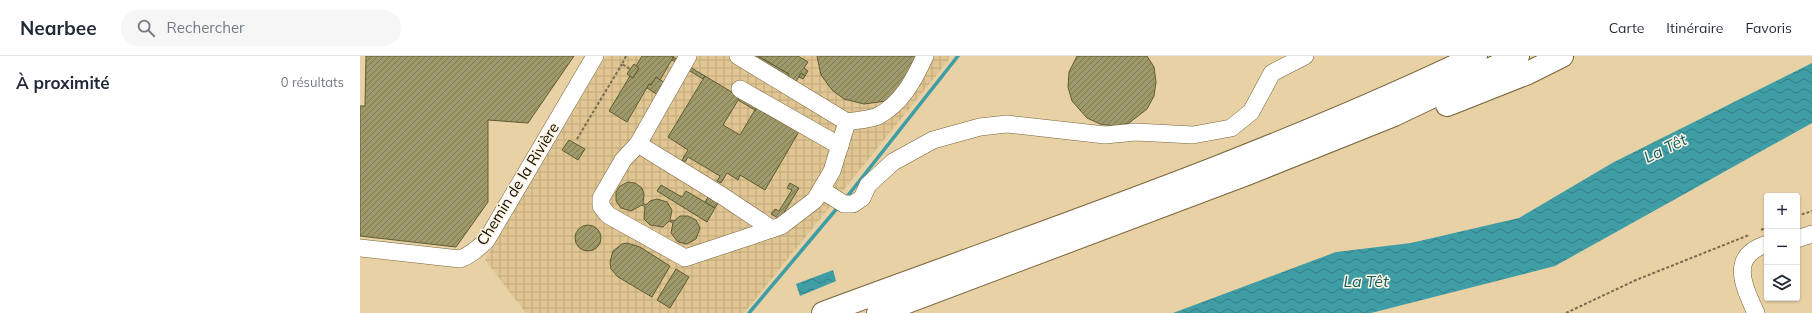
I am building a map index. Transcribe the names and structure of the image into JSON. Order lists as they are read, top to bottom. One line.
{"streets":{"street":["Chemin de la Rivière"]},"water":["La Têt"],"page":{"header":"Nearbee","search":"Rechercher","nav":["Carte","Itinéraire","Favoris"],"heading":["À proximité","0 résultats"],"map_buttons":["+","−"]}}
